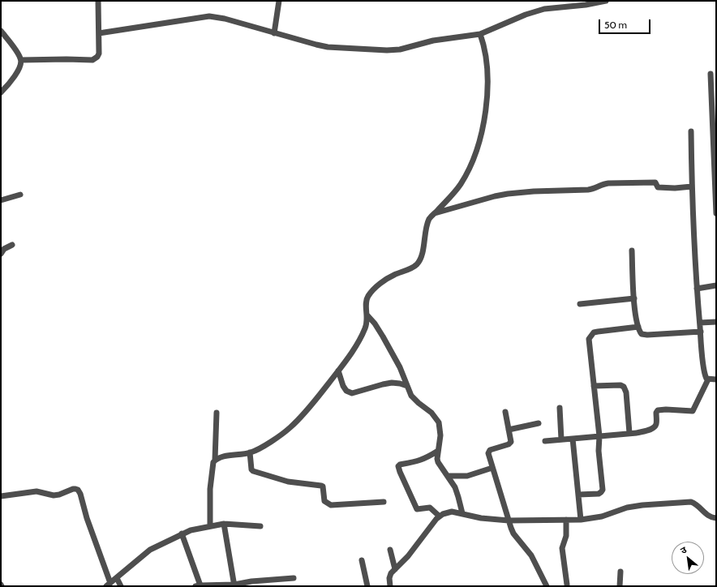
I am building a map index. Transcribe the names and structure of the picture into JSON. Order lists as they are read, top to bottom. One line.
{"scale_bar":"50 m","north":"top left"}
